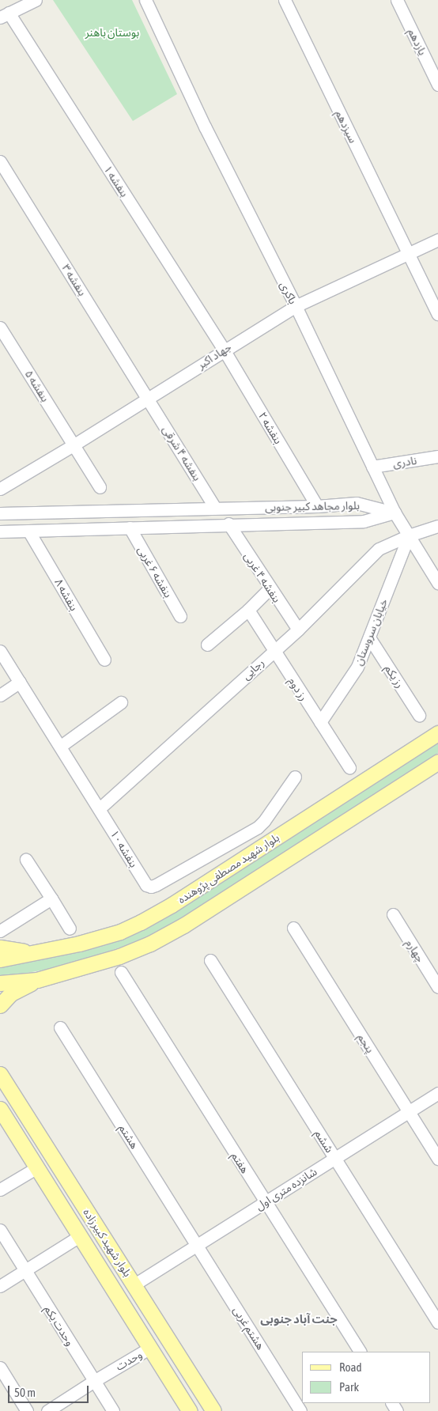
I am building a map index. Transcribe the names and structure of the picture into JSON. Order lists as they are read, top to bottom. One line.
{"streets":{"main road":["بلوار شهید مصطفی پژوهنده","بلوار شهید کبیرزاده"],"street":["یازدهم","سیزدهم","بنفشه ۱","بنفشه ۳","باکری","جهاد اکبر","بنفشه ۵","بنفشه ۲","بنفشه ۴ شرقی","نادری","بلوار مجاهد کبیر جنوبی","بنفشه ۶ غربی","بنفشه ۴ غربی","بنفشه ۸","خیابان سروستان","رجایی","رز یکم","رز دوم","بنفشه ۱۰","چهارم","پنجم","هشتم","ششم","هفتم","شانزده متری اول","وحدت یکم","هشتم غربی","وحدت"]},"crossings":[["سیزدهم","جهاد اکبر"],["بنفشه ۱","جهاد اکبر"],["بنفشه ۱","بنفشه ۲"],["بنفشه ۳","جهاد اکبر"],["بنفشه ۳","بنفشه ۴ شرقی"],["باکری","جهاد اکبر"],["باکری","نادری"],["باکری","بلوار مجاهد کبیر جنوبی"],["باکری","خیابان سروستان"],["باکری","رجایی"],["جهاد اکبر","بنفشه ۵"],["جهاد اکبر","بنفشه ۲"],["جهاد اکبر","بنفشه ۴ شرقی"],["بنفشه ۲","بلوار مجاهد کبیر جنوبی"],["بنفشه ۴ شرقی","بلوار مجاهد کبیر جنوبی"],["بلوار مجاهد کبیر جنوبی","بنفشه ۶ غربی"],["بلوار مجاهد کبیر جنوبی","بنفشه ۴ غربی"],["بلوار مجاهد کبیر جنوبی","بنفشه ۸"],["بنفشه ۴ غربی","رجایی"],["خیابان سروستان","رجایی"],["خیابان سروستان","رز یکم"],["خیابان سروستان","رز دوم"],["رجایی","رز دوم"],["رجایی","بنفشه ۱۰"],["پنجم","شانزده متری اول"],["هشتم","شانزده متری اول"],["هشتم","هشتم غربی"],["ششم","شانزده متری اول"],["هفتم","شانزده متری اول"],["شانزده متری اول","بلوار شهید کبیرزاده"],["شانزده متری اول","هشتم غربی"],["بلوار شهید کبیرزاده","وحدت"],["وحدت یکم","وحدت"]],"districts":["جنت‌ آباد جنوبی"],"parks":["بوستان باهنر"],"legend":["Road","Park"],"scale_bar":"50 m"}
